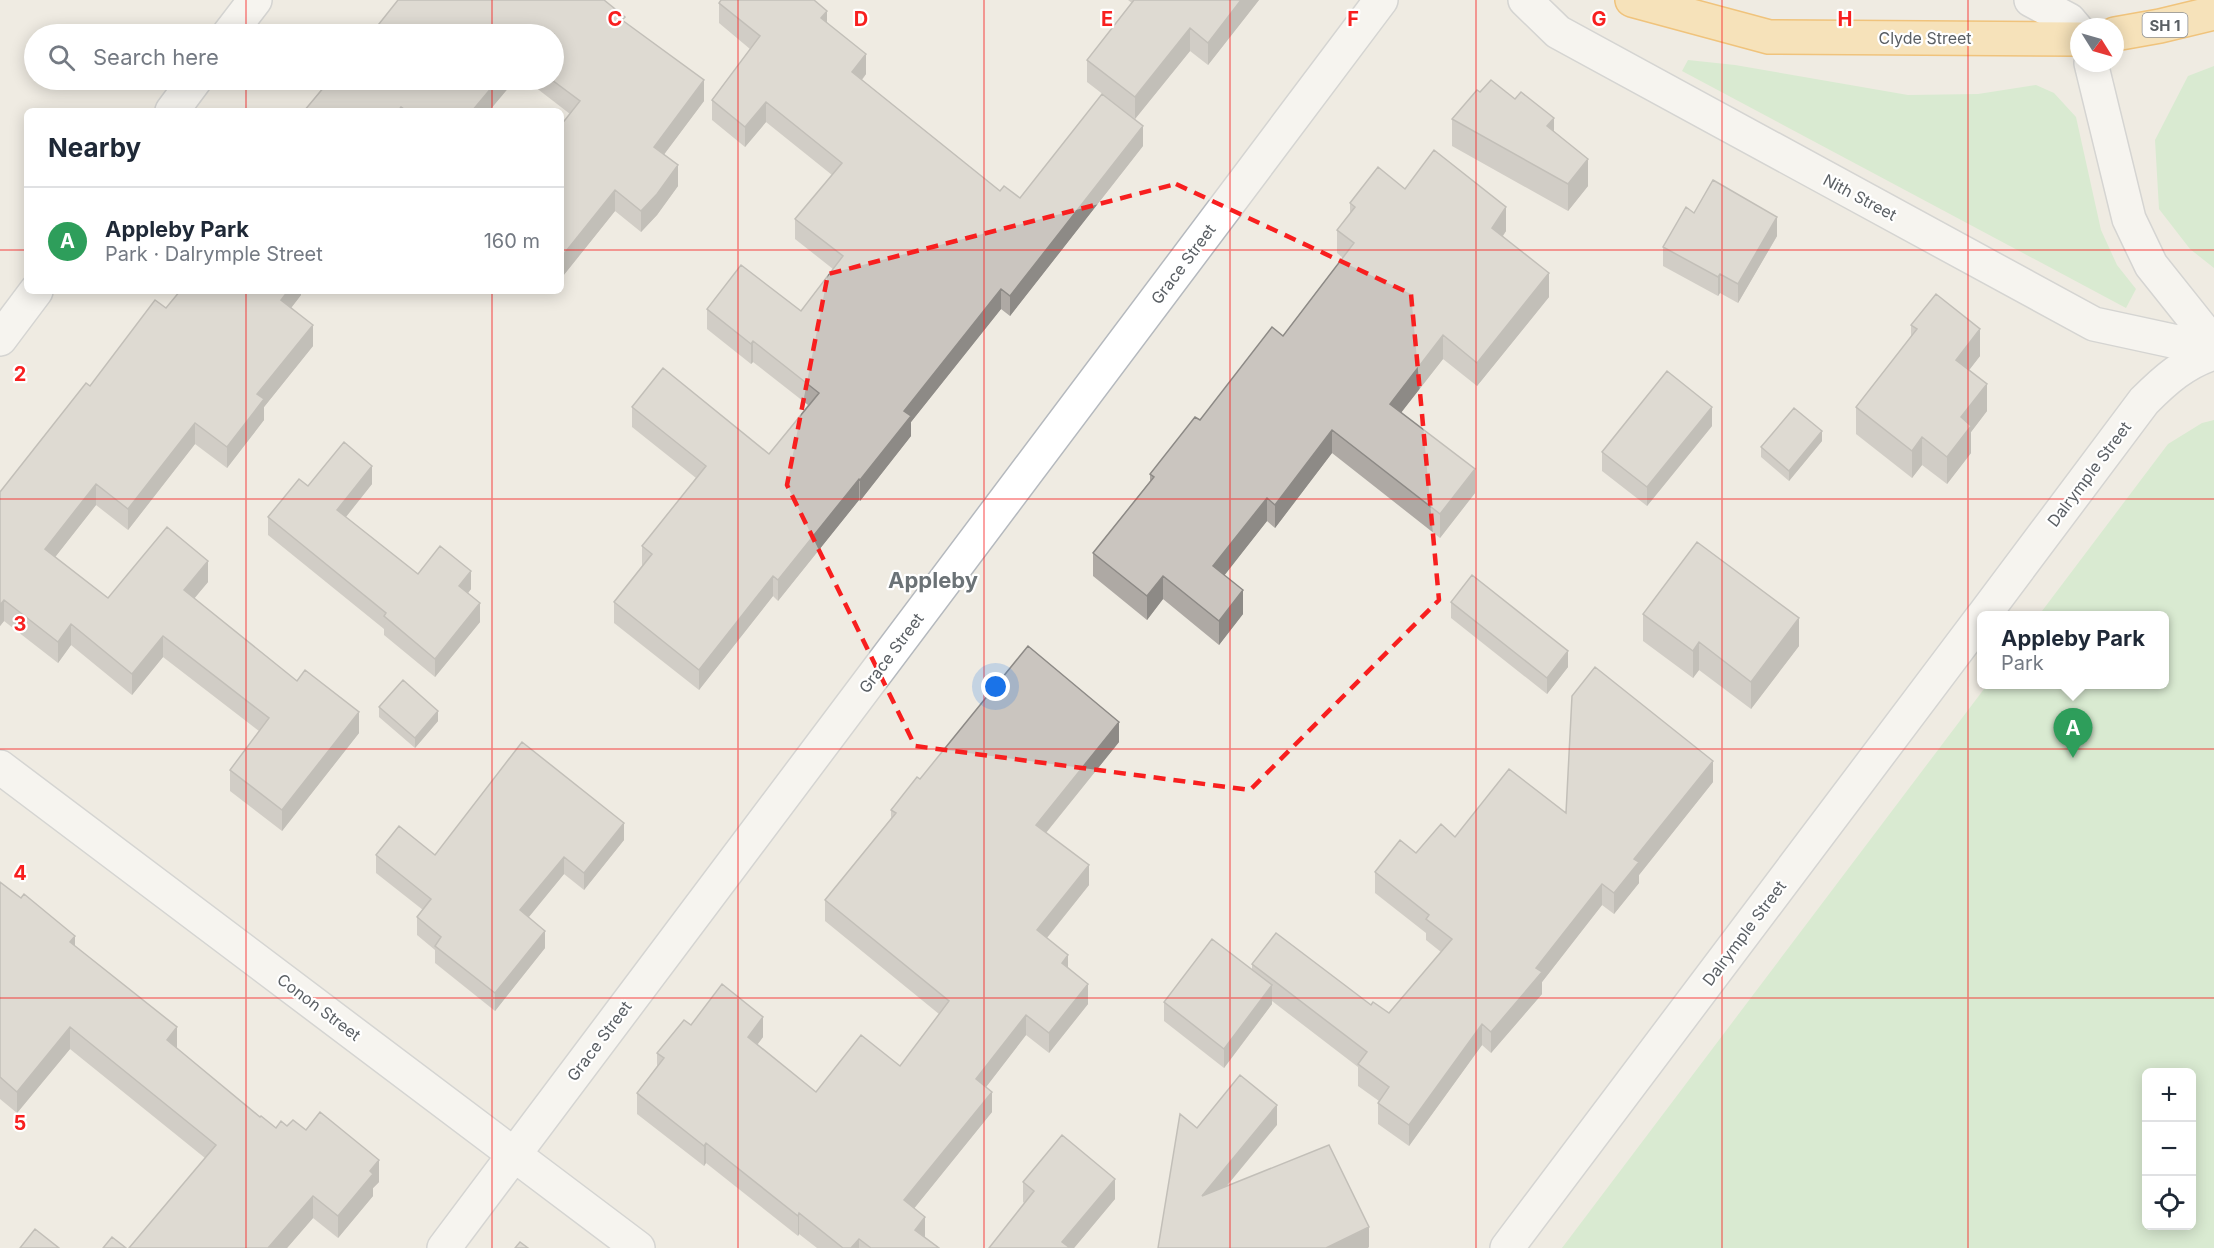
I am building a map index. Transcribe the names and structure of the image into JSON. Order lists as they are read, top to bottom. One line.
{"streets":{"highway":["SH 1","Clyde Street"],"street":["Nith Street","Grace Street","Dalrymple Street","Conon Street"]},"crossings":[["Nith Street","Dalrymple Street"],["Grace Street","Conon Street"]],"districts":["Appleby"],"north":"bottom right","page":{"search":"Search here","heading":"Nearby","list":[{"mark":"A","name":"Appleby Park","note":"Park · Dalrymple Street","value":"160 m"}],"popup":["Appleby Park","Park"],"pins":"A","map_buttons":["+","−"]},"grid":{"columns":["C","D","E","F","G","H"],"rows":["2","3","4","5"]}}
